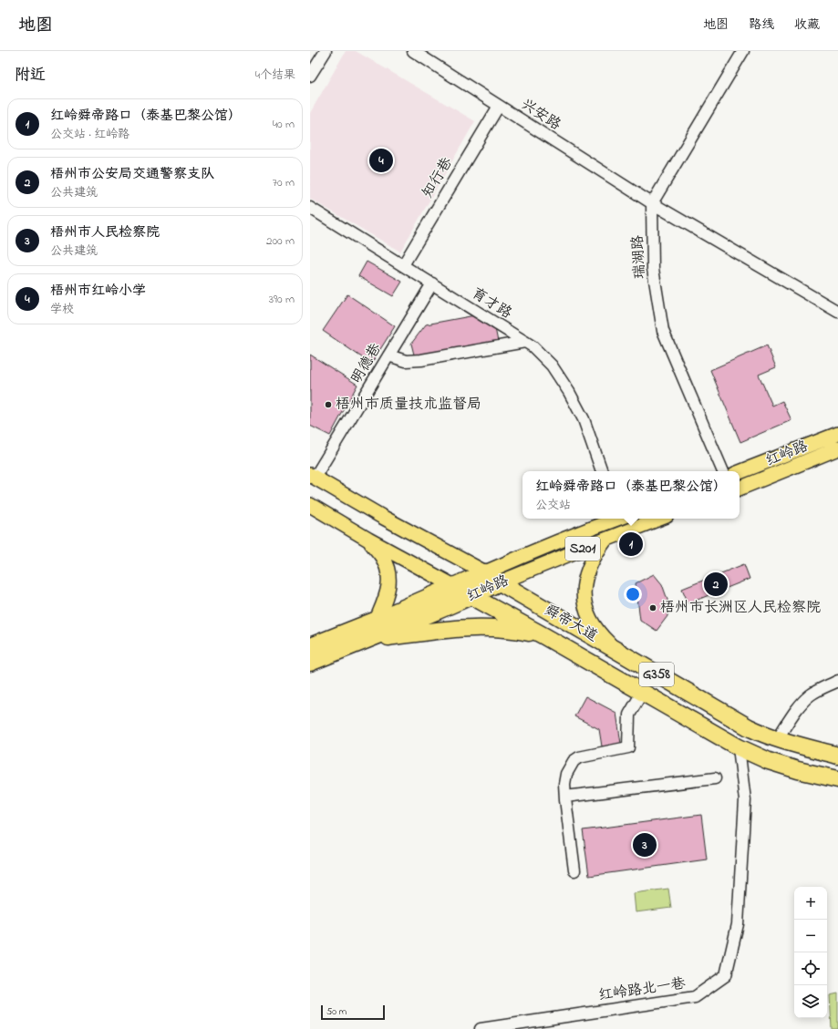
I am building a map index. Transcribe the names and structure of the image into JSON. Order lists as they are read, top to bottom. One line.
{"streets":{"highway":["红岭路","舜帝大道","G358"],"main road":["S201"],"street":["兴安路","知行巷","瑞湖路","育才路","明德巷","红岭路北一巷"]},"crossings":[["兴安路","知行巷"],["兴安路","瑞湖路"],["知行巷","育才路"],["育才路","明德巷"],["明德巷","舜帝大道"],["红岭路","舜帝大道"],["红岭路","G358"],["舜帝大道","G358"],["舜帝大道","红岭路北一巷"]],"places":["梧州市质量技术监督局","梧州市长洲区人民检察院"],"scale_bar":"50 m","page":{"header":"地图","nav":["地图","路线","收藏"],"heading":["附近","4个结果"],"list":[{"mark":"1","name":"红岭舜帝路口（泰基巴黎公馆）","note":"公交站 · 红岭路","value":"40 m"},{"mark":"2","name":"梧州市公安局交通警察支队","note":"公共建筑","value":"70 m"},{"mark":"3","name":"梧州市人民检察院","note":"公共建筑","value":"200 m"},{"mark":"4","name":"梧州市红岭小学","note":"学校","value":"390 m"}],"pins":["4","1","2","3"],"popup":["红岭舜帝路口（泰基巴黎公馆）","公交站"],"map_buttons":["+","−"],"scale":"50 m"}}
